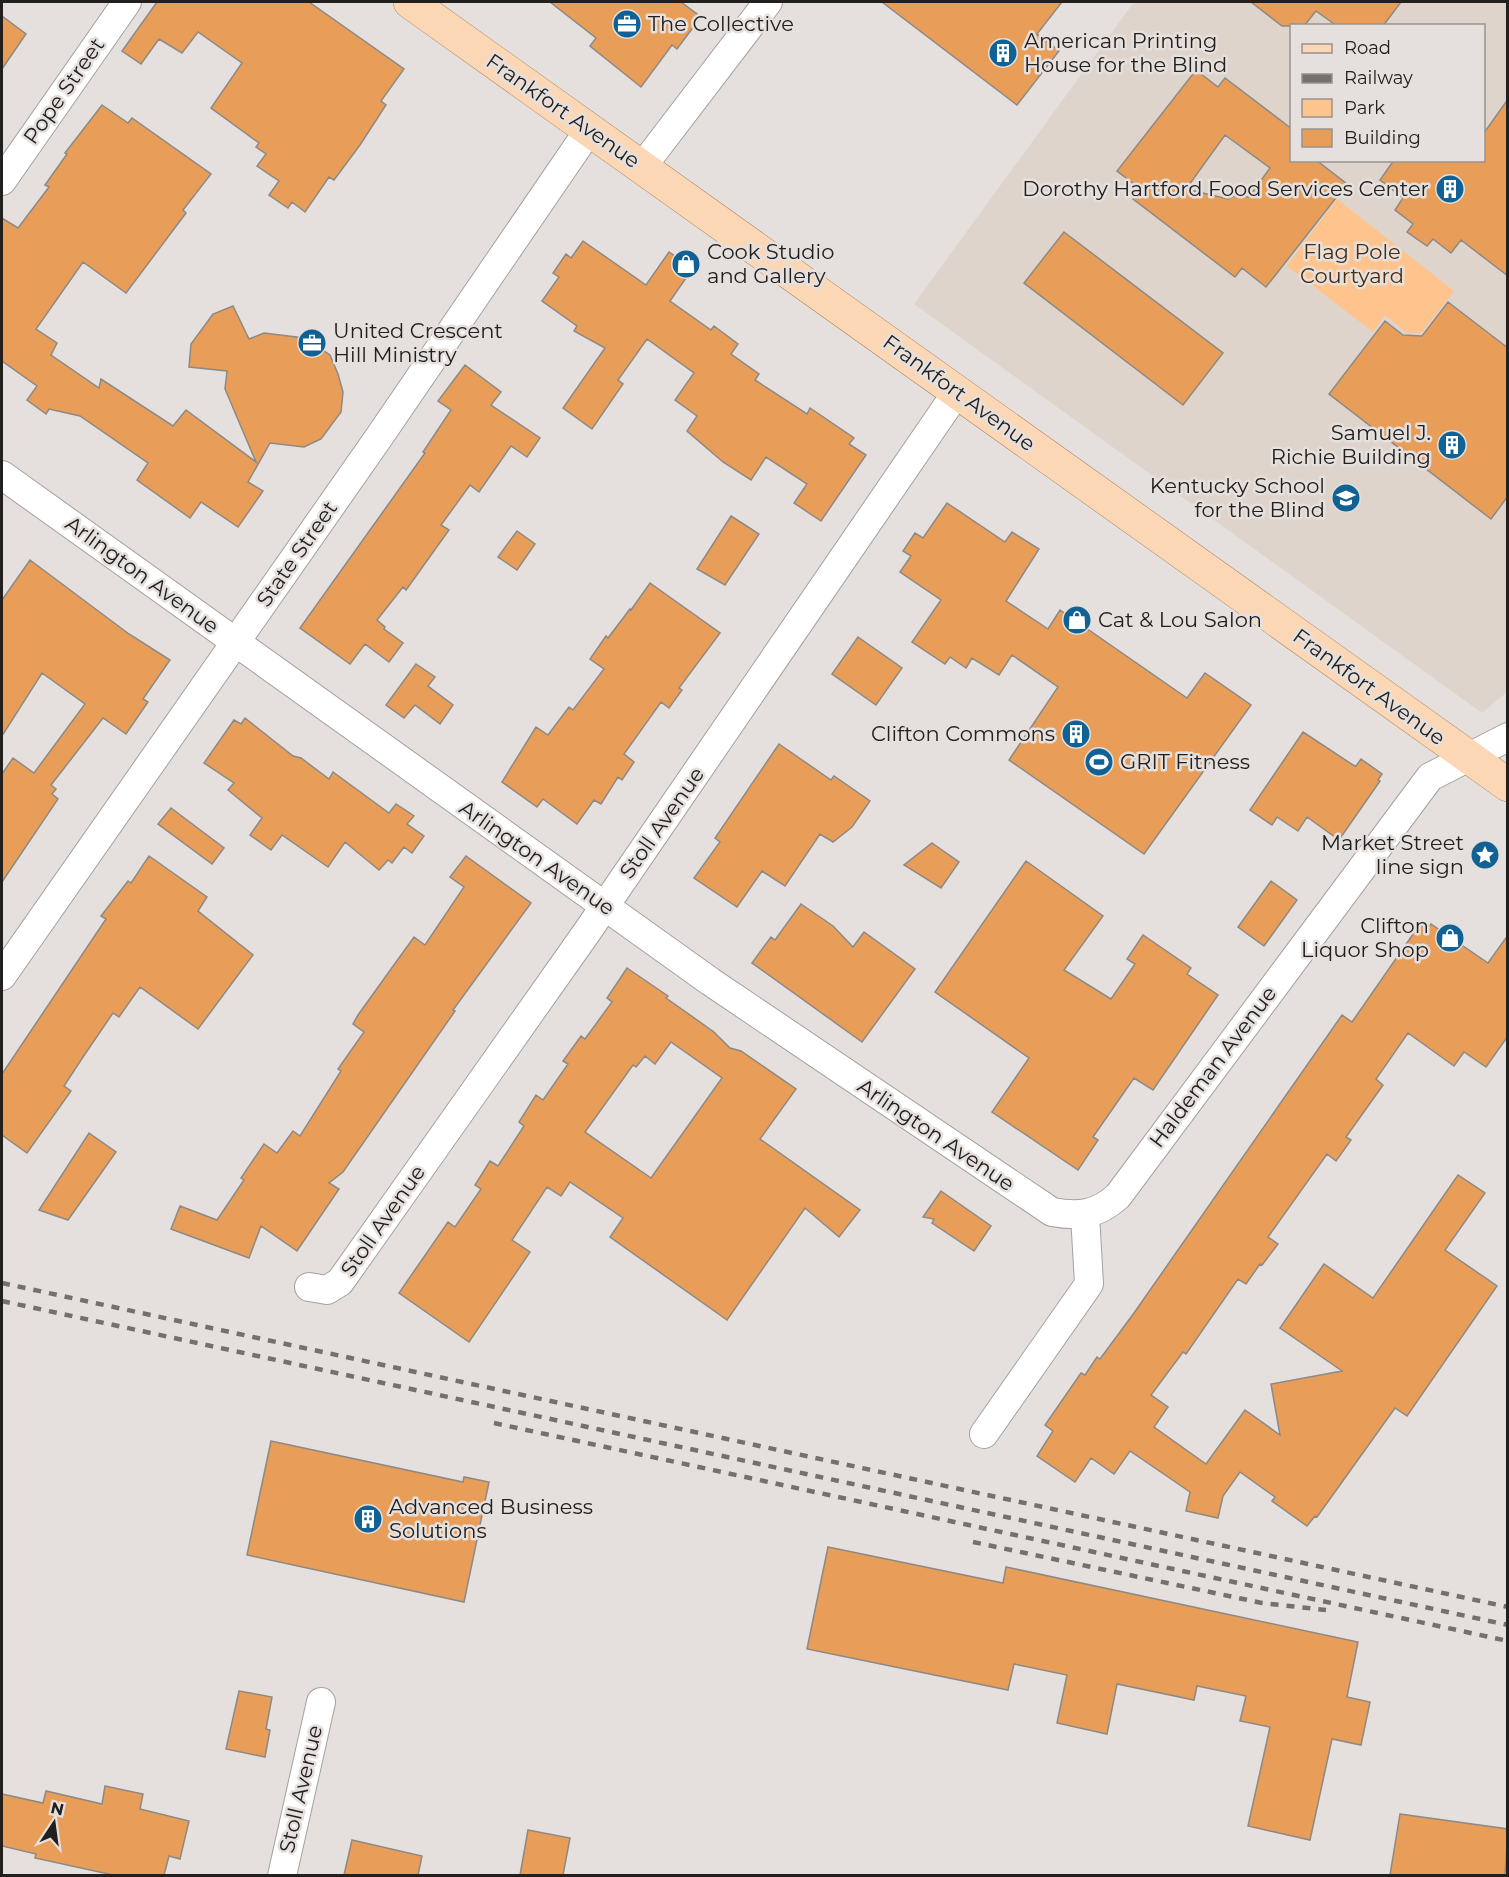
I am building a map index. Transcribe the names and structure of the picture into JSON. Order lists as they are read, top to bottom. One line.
{"streets":{"main road":["Frankfort Avenue"],"street":["Pope Street","State Street","Arlington Avenue","Stoll Avenue","Haldeman Avenue"]},"crossings":[["Frankfort Avenue","State Street"],["Frankfort Avenue","Stoll Avenue"],["Frankfort Avenue","Haldeman Avenue"],["State Street","Arlington Avenue"],["Arlington Avenue","Stoll Avenue"],["Arlington Avenue","Haldeman Avenue"]],"parks":["Flag Pole Courtyard"],"places":{"office":["The Collective","United Crescent Hill Ministry"],"building":["American Printing House for the Blind","Dorothy Hartford Food Services Center","Samuel J. Richie Building","Clifton Commons","Advanced Business Solutions"],"shop":["Cook Studio and Gallery","Cat & Lou Salon","Clifton Liquor Shop"],"school or university":["Kentucky School for the Blind"],"sports":["GRIT Fitness"],"place":["Market Street line sign"]},"legend":["Road","Railway","Park","Building"],"north":"top"}
